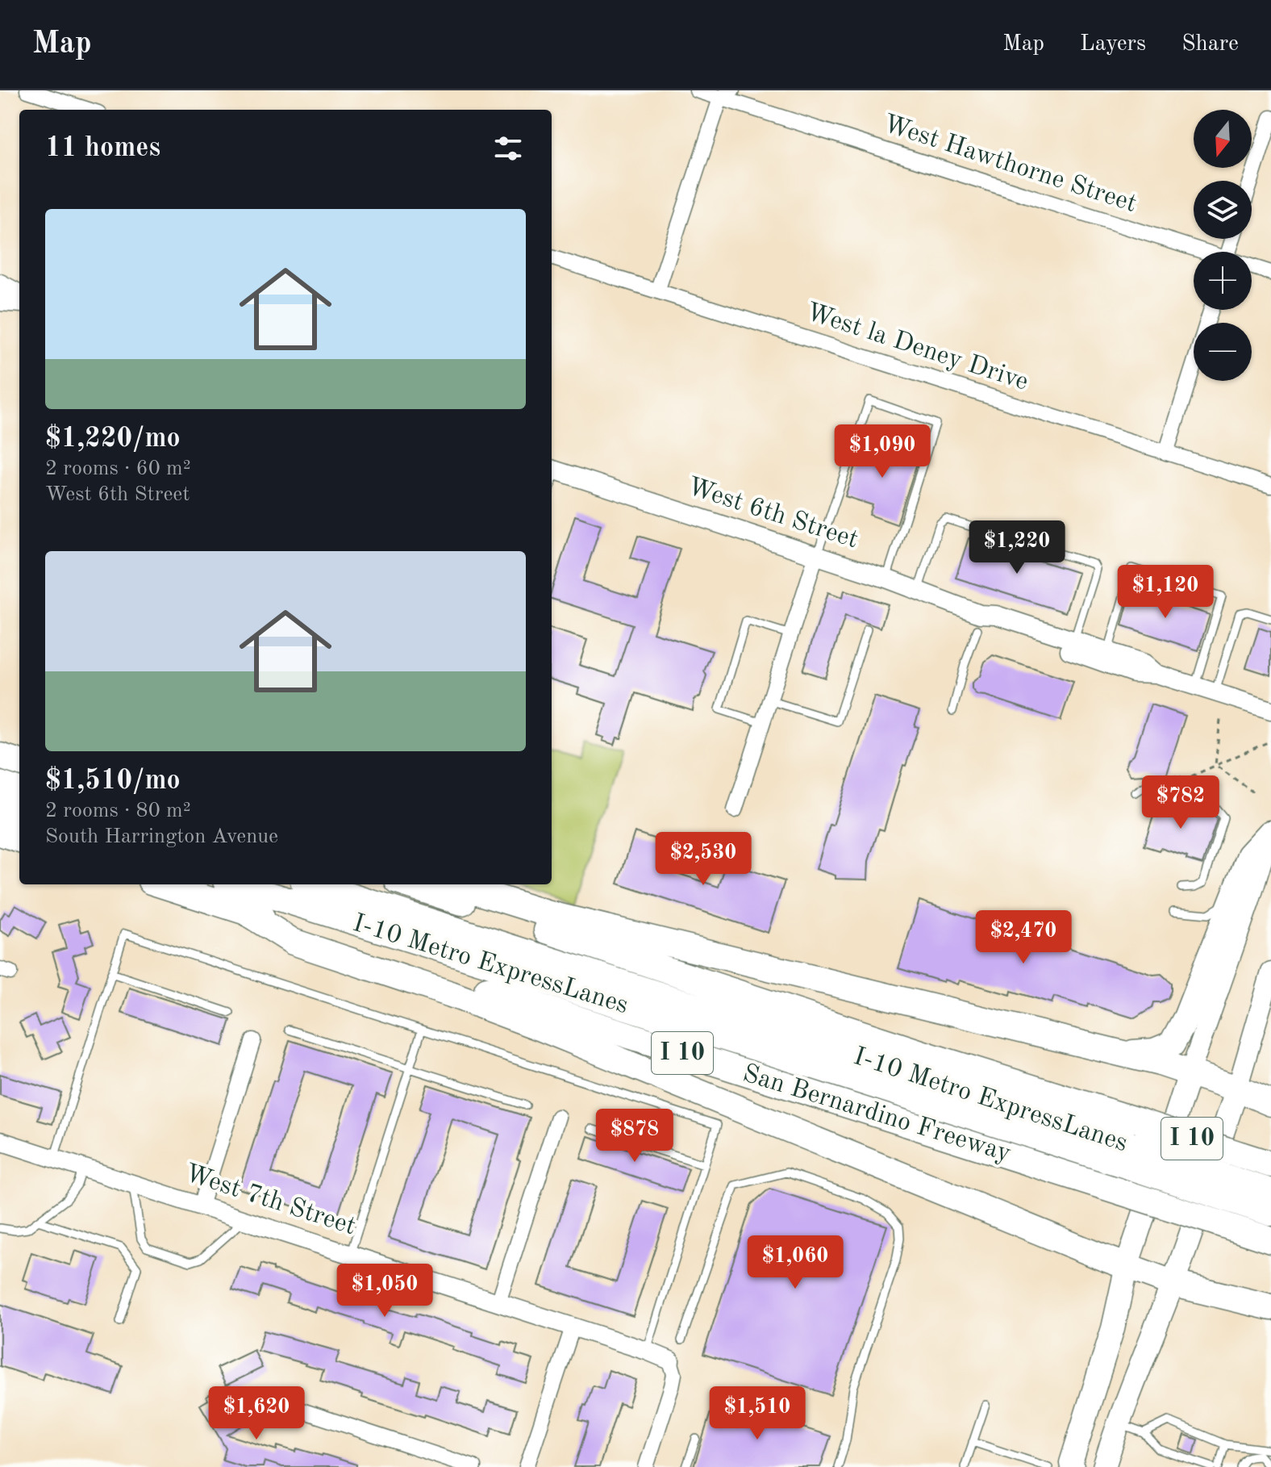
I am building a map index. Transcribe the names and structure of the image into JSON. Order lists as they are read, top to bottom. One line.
{"streets":{"highway":["I-10 Metro ExpressLanes","I 10","San Bernardino Freeway"],"street":["West Hawthorne Street","West la Deney Drive","West 6th Street","West 7th Street"]},"north":"bottom","page":{"header":"Map","nav":["Map","Layers","Share"],"map_buttons":["+","−"],"heading":"11 homes","list":[{"name":"$1,220/mo","note":"2 rooms · 60 m² · West 6th Street"},{"name":"$1,510/mo","note":"2 rooms · 80 m² · South Harrington Avenue"}],"price":["$1,090","$1,220","$1,120","$782","$2,530","$2,470","$878","$1,060","$1,050","$1,620","$1,510"]}}
